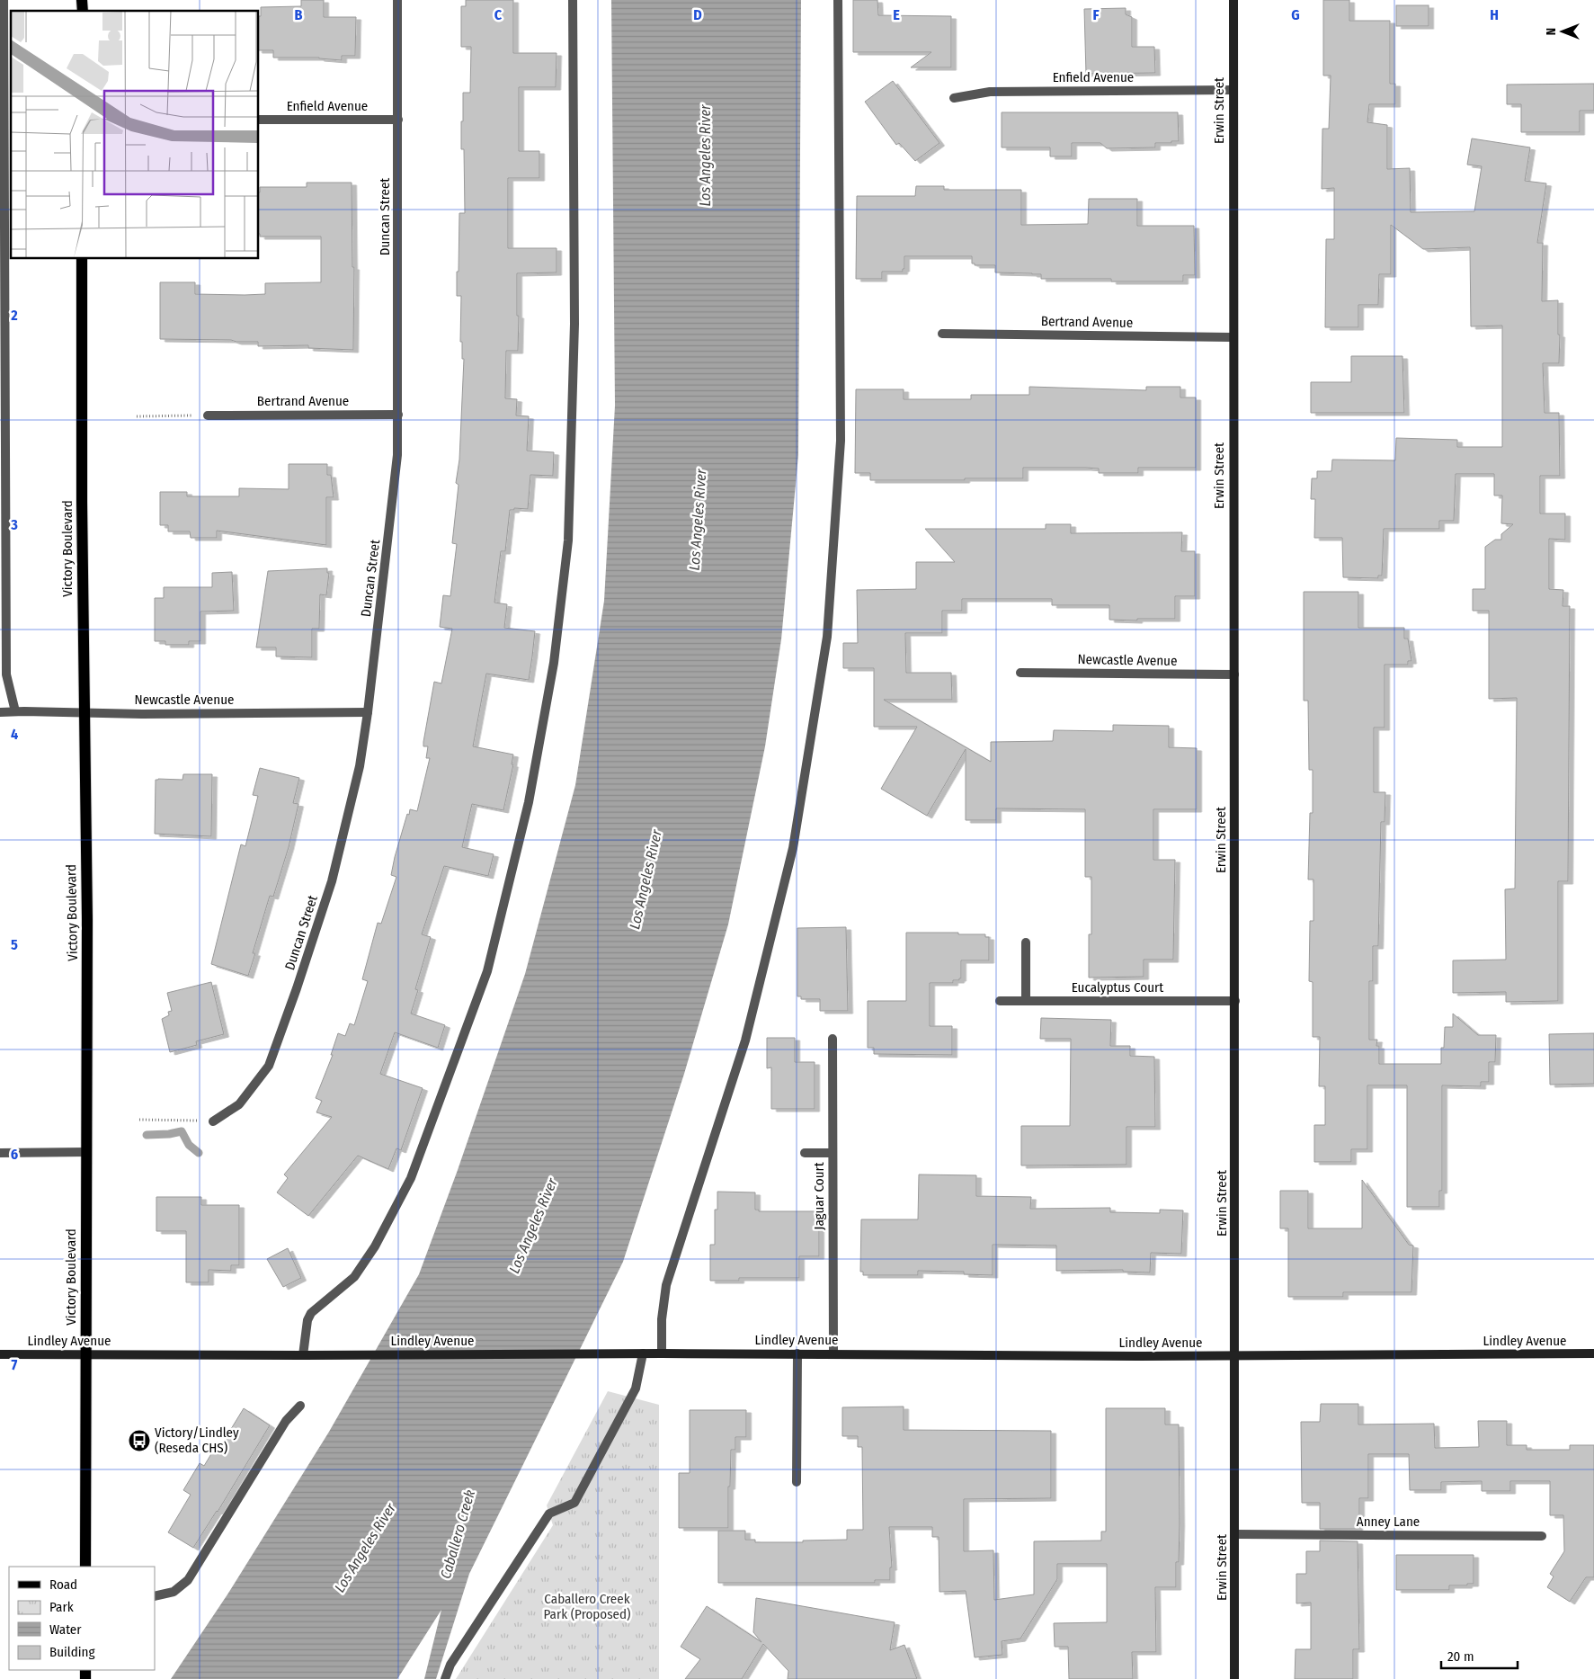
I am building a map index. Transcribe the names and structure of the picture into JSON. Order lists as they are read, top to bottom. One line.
{"streets":{"main road":["Victory Boulevard"],"street":["Enfield Avenue","Erwin Street","Duncan Street","Bertrand Avenue","Newcastle Avenue","Eucalyptus Court","Jaguar Court","Lindley Avenue","Anney Lane"]},"crossings":[["Enfield Avenue","Erwin Street"],["Enfield Avenue","Duncan Street"],["Erwin Street","Bertrand Avenue"],["Erwin Street","Newcastle Avenue"],["Erwin Street","Eucalyptus Court"],["Erwin Street","Lindley Avenue"],["Erwin Street","Anney Lane"],["Duncan Street","Bertrand Avenue"],["Duncan Street","Newcastle Avenue"],["Victory Boulevard","Newcastle Avenue"],["Victory Boulevard","Lindley Avenue"],["Jaguar Court","Lindley Avenue"]],"water":["Los Angeles River","Caballero Creek"],"parks":["Caballero Creek Park (Proposed)"],"places":{"bus stop":["Victory/Lindley (Reseda CHS)"]},"legend":["Road","Park","Water","Building"],"scale_bar":"20 m","north":"left","grid":{"columns":["B","C","D","E","F","G","H"],"rows":["2","3","4","5","6","7"]}}
